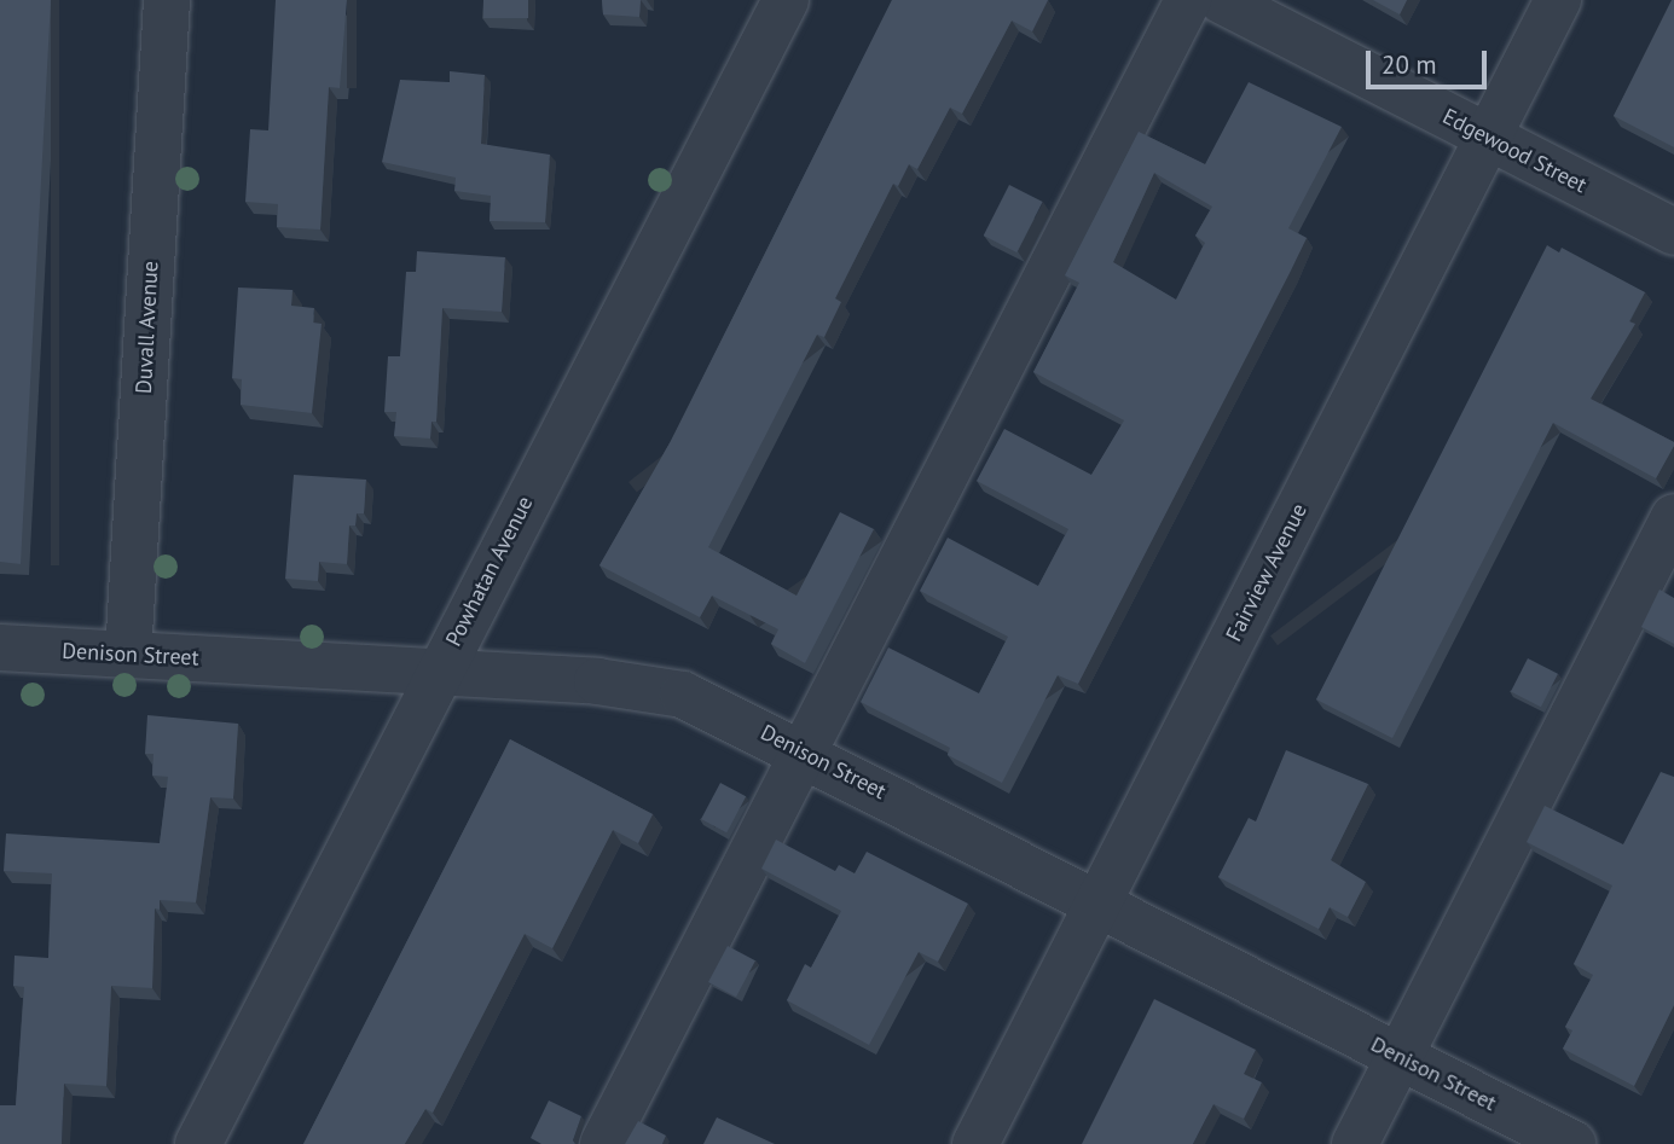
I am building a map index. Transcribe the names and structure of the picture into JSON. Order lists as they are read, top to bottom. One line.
{"streets":{"street":["Edgewood Street","Duvall Avenue","Powhatan Avenue","Fairview Avenue","Denison Street"]},"crossings":[["Edgewood Street","Fairview Avenue"],["Duvall Avenue","Denison Street"],["Powhatan Avenue","Denison Street"],["Fairview Avenue","Denison Street"]],"scale_bar":"20 m"}
